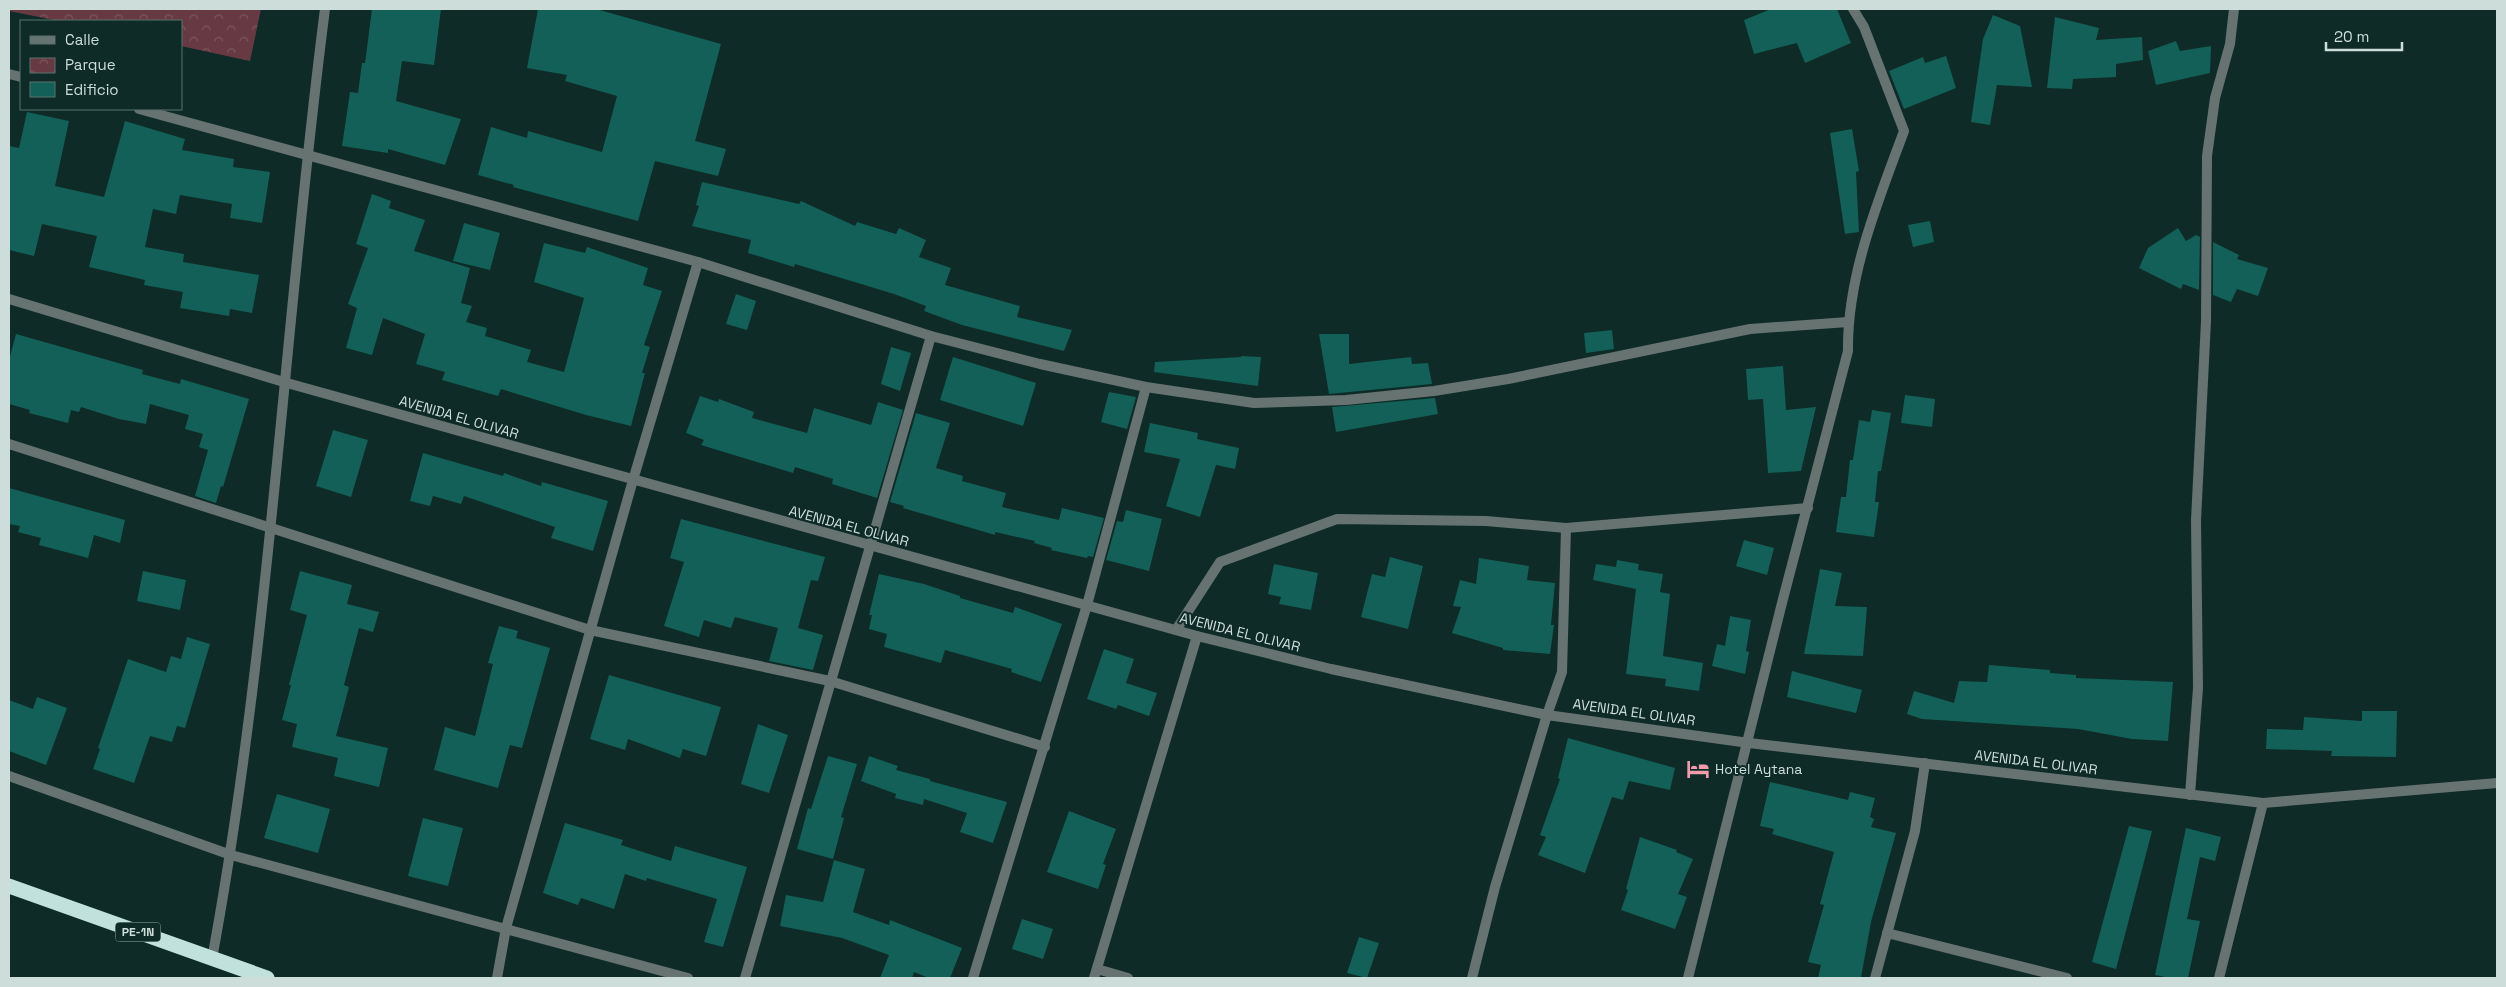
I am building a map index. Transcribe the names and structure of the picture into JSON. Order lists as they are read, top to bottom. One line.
{"streets":{"highway":["PE-1N"],"street":["AVENIDA EL OLIVAR"]},"places":{"hotel":["Hotel Aytana"]},"legend":["Calle","Parque","Edificio"],"scale_bar":"20 m"}
